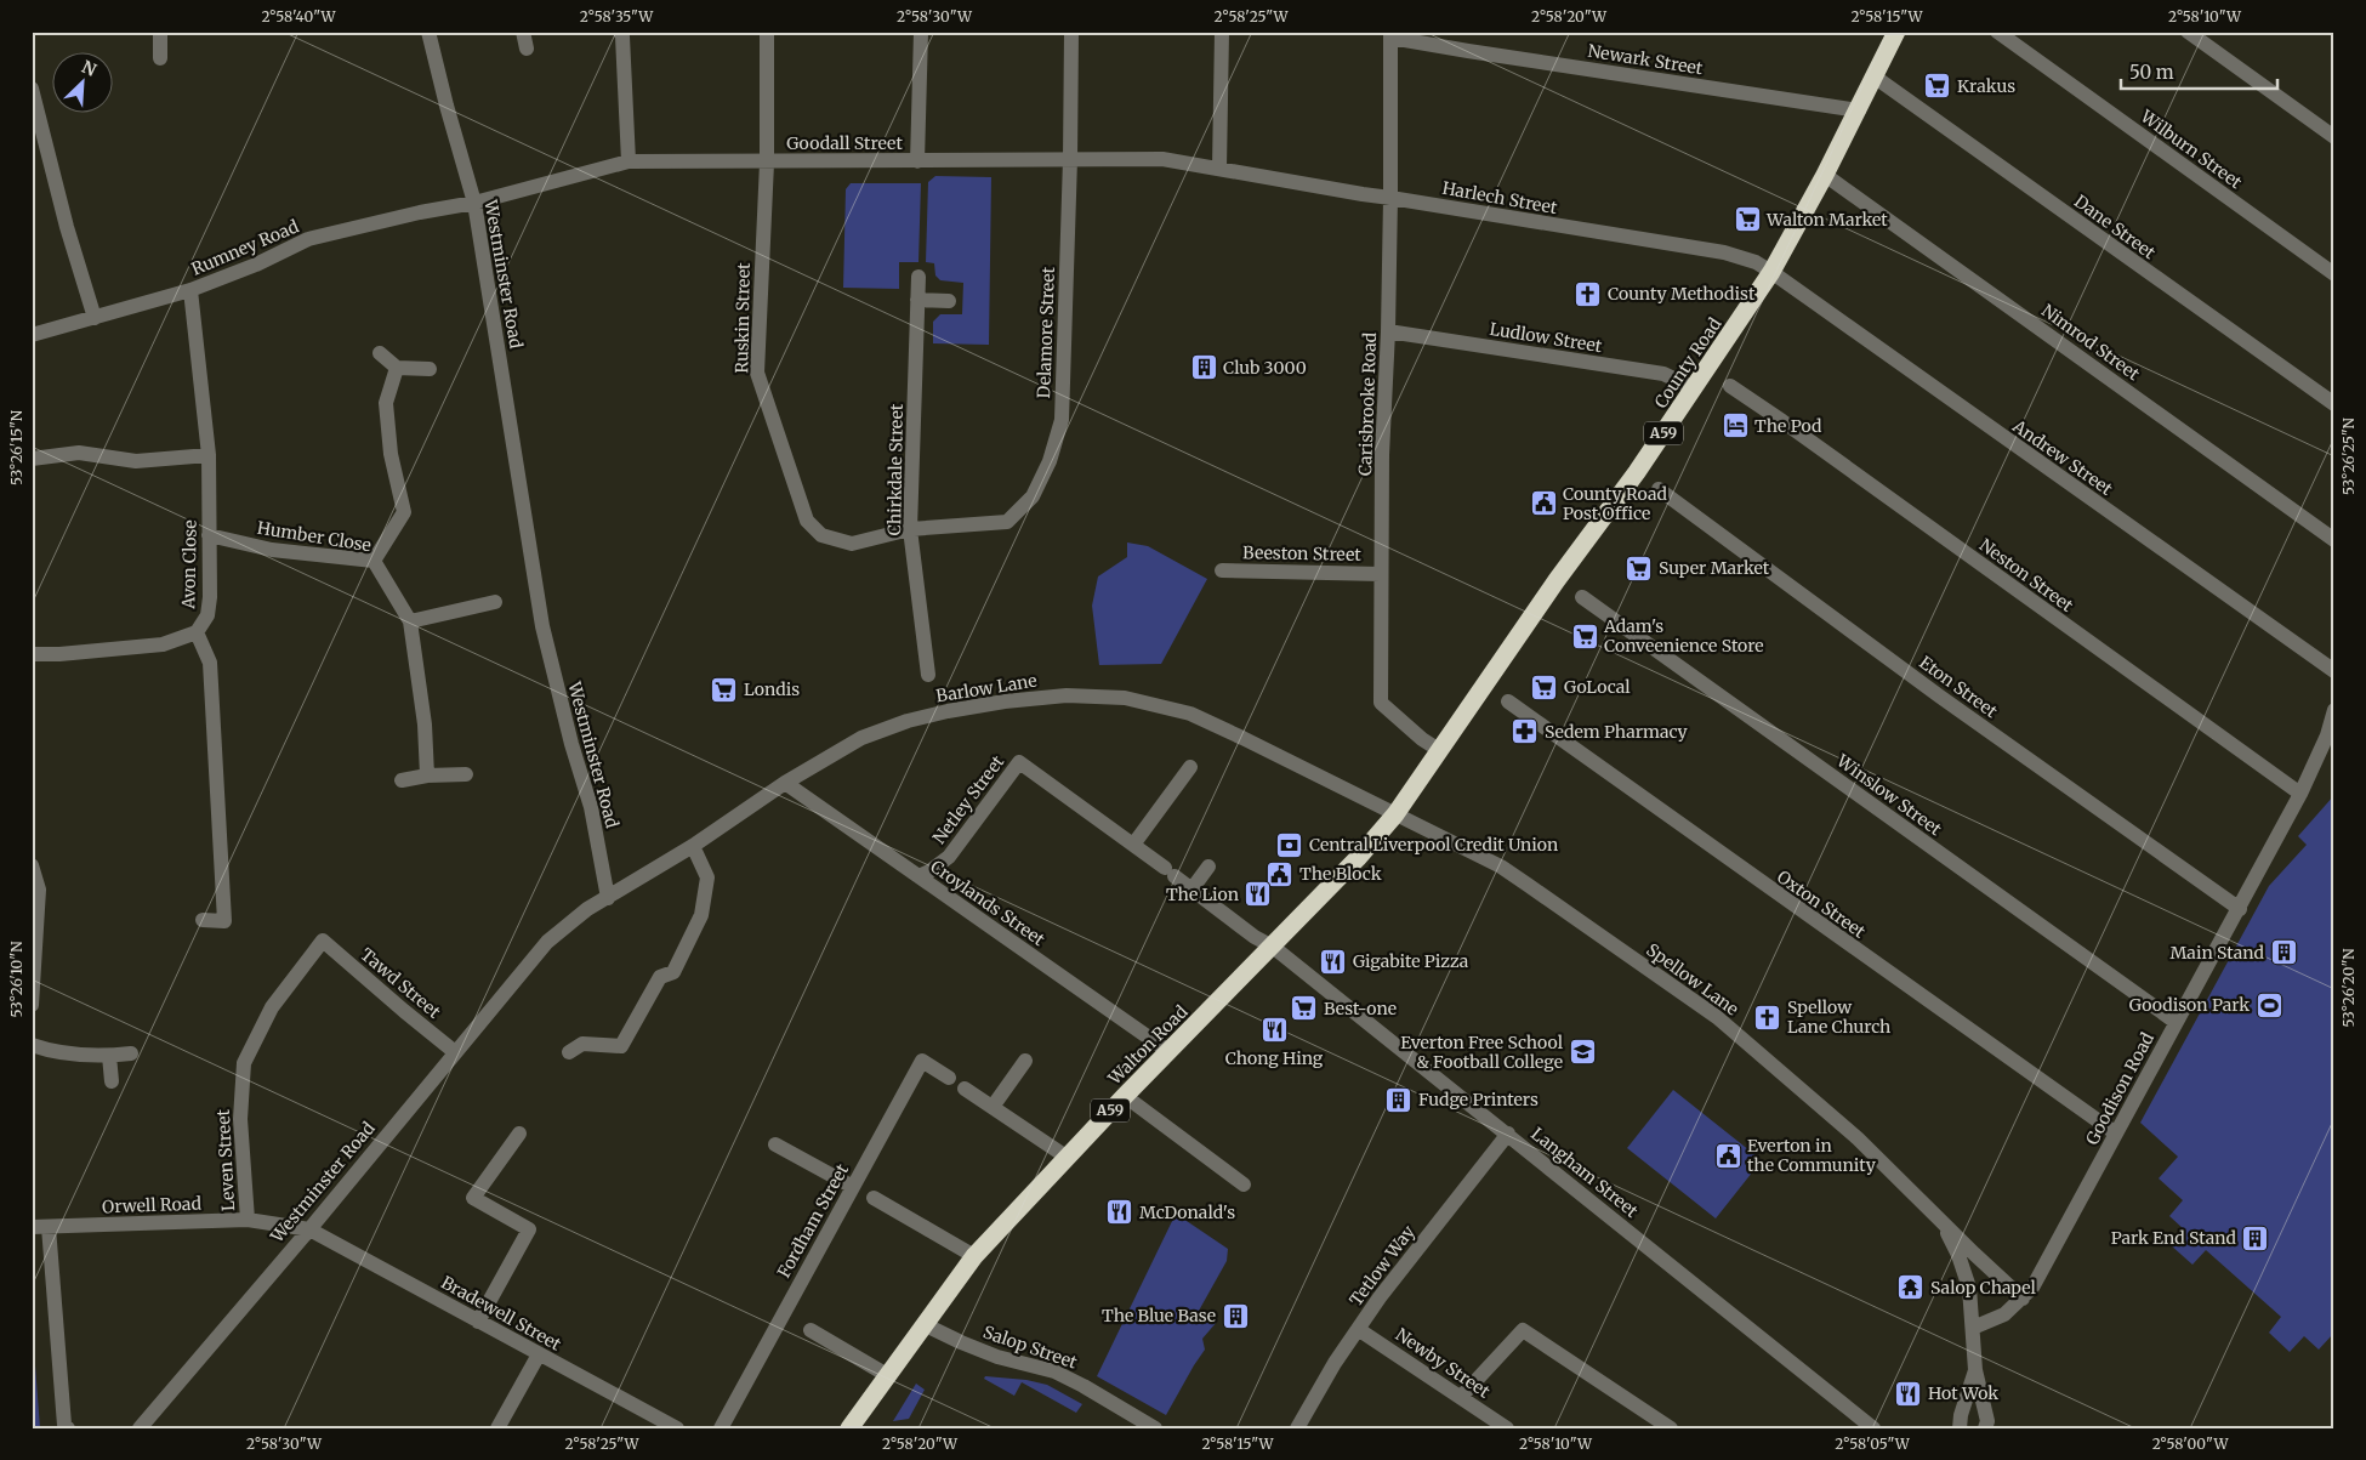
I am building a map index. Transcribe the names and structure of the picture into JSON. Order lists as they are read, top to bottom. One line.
{"streets":{"highway":["County Road","A59","Walton Road"],"street":["Newark Street","Goodall Street","Wilburn Street","Harlech Street","Dane Street","Rumney Road","Westminster Road","Ruskin Street","Delamore Street","Ludlow Street","Nimrod Street","Carisbrooke Road","Andrew Street","Chirkdale Street","Humber Close","Beeston Street","Avon Close","Neston Street","Eton Street","Barlow Lane","Winslow Street","Netley Street","Croylands Street","Oxton Street","Spellow Lane","Tawd Street","Goodison Road","Leven Street","Langham Street","Orwell Road","Fordham Street","Tetlow Way","Bradewell Street","Salop Street","Newby Street"]},"crossings":[["Newark Street","County Road"],["Newark Street","Carisbrooke Road"],["Goodall Street","Harlech Street"],["Goodall Street","Rumney Road"],["Goodall Street","Westminster Road"],["Goodall Street","Ruskin Street"],["Goodall Street","Delamore Street"],["Harlech Street","County Road"],["Harlech Street","Carisbrooke Road"],["Harlech Street","Andrew Street"],["Dane Street","County Road"],["Rumney Road","Westminster Road"],["Rumney Road","Avon Close"],["Westminster Road","Barlow Lane"],["Westminster Road","Tawd Street"],["Westminster Road","Orwell Road"],["Westminster Road","Bradewell Street"],["Ruskin Street","Delamore Street"],["Ruskin Street","Chirkdale Street"],["Delamore Street","Chirkdale Street"],["Ludlow Street","County Road"],["Ludlow Street","Carisbrooke Road"],["Nimrod Street","County Road"],["County Road","Carisbrooke Road"],["County Road","Andrew Street"],["County Road","Barlow Lane"],["County Road","Spellow Lane"],["County Road","Walton Road"],["Carisbrooke Road","Beeston Street"],["Humber Close","Avon Close"],["Neston Street","Goodison Road"],["Eton Street","Goodison Road"],["Barlow Lane","Croylands Street"],["Barlow Lane","Spellow Lane"],["Barlow Lane","Walton Road"],["Winslow Street","Goodison Road"],["Netley Street","Croylands Street"],["Netley Street","Langham Street"],["Croylands Street","Walton Road"],["Oxton Street","Goodison Road"],["Spellow Lane","Walton Road"],["Spellow Lane","Goodison Road"],["Tawd Street","Leven Street"],["Walton Road","Langham Street"],["Walton Road","Salop Street"],["Leven Street","Orwell Road"],["Langham Street","Tetlow Way"],["Orwell Road","Bradewell Street"],["Tetlow Way","Newby Street"]],"places":{"supermarket":["Krakus","Walton Market","Super Market","Adam's Conveenience Store","GoLocal","Londis","Best-one"],"church":["County Methodist","Spellow Lane Church"],"building":["Club 3000","Main Stand","Fudge Printers","Park End Stand","The Blue Base"],"hotel":["The Pod"],"public building":["County Road Post Office","The Block","Everton in the Community"],"pharmacy":["Sedem Pharmacy"],"bank":["Central Liverpool Credit Union"],"restaurant":["The Lion","Gigabite Pizza","Chong Hing","McDonald's","Hot Wok"],"sports":["Goodison Park"],"school or university":["Everton Free School & Football College"],"temple":["Salop Chapel"]},"scale_bar":"50 m","north":"top right","coordinates":["2°58'40\"W","2°58'35\"W","2°58'30\"W","2°58'25\"W","2°58'20\"W","2°58'15\"W","2°58'10\"W","53°26'15\"N","53°26'25\"N","53°26'10\"N","53°26'20\"N","2°58'05\"W","2°58'00\"W"]}
